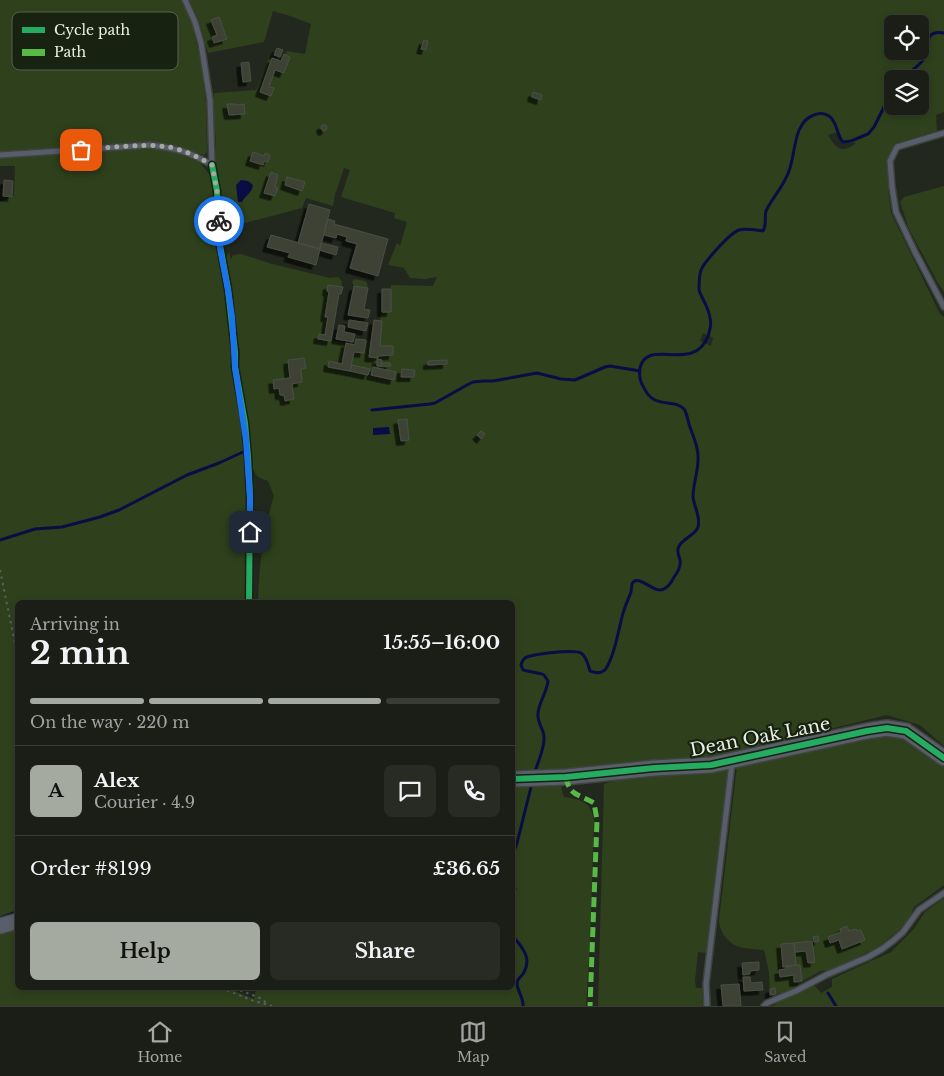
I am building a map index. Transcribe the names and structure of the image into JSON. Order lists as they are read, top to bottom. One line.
{"streets":{"street":["Dean Oak Lane"]},"legend":["Cycle path","Path"],"page":{"heading":["2 min","Arriving in","15:55–16:00"],"panel":["Alex","Courier · 4.9","Order #8199","£36.65"],"bar":"On the way · 220 m","round":"A","buttons":["Help","Share"],"tabs":["Home","Map","Saved"]}}
